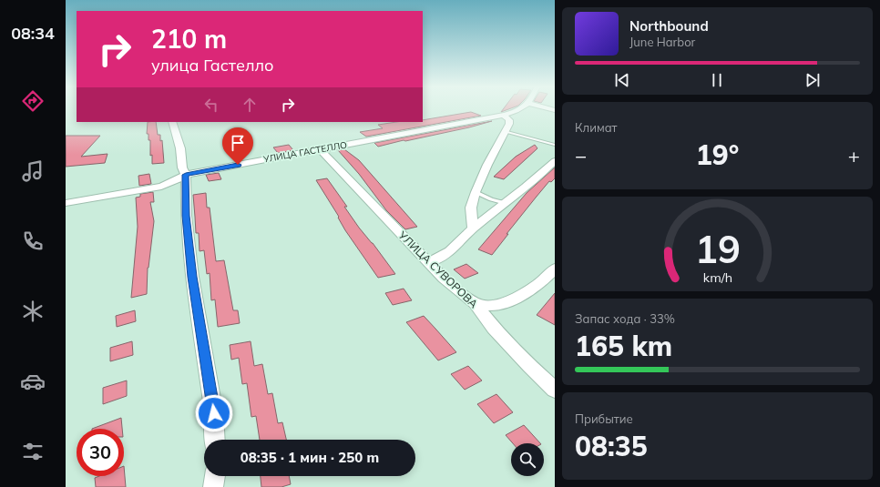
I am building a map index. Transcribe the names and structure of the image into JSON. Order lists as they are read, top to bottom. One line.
{"streets":{"street":["УЛИЦА ГАСТЕЛЛО","УЛИЦА СУВОРОВА"]},"crossings":[["УЛИЦА ГАСТЕЛЛО","УЛИЦА СУВОРОВА"]],"page":{"tabs":"08:34","turn":["210 m","улица Гастелло"],"song":["Northbound","June Harbor"],"tile":["Климат",["Запас хода · 33%","165 km"],["Прибытие","08:35"]],"heat":["−","19°","+"],"limit":"30","trip":"08:35 · 1 мин · 250 m","gauge":["19","km/h"]}}
